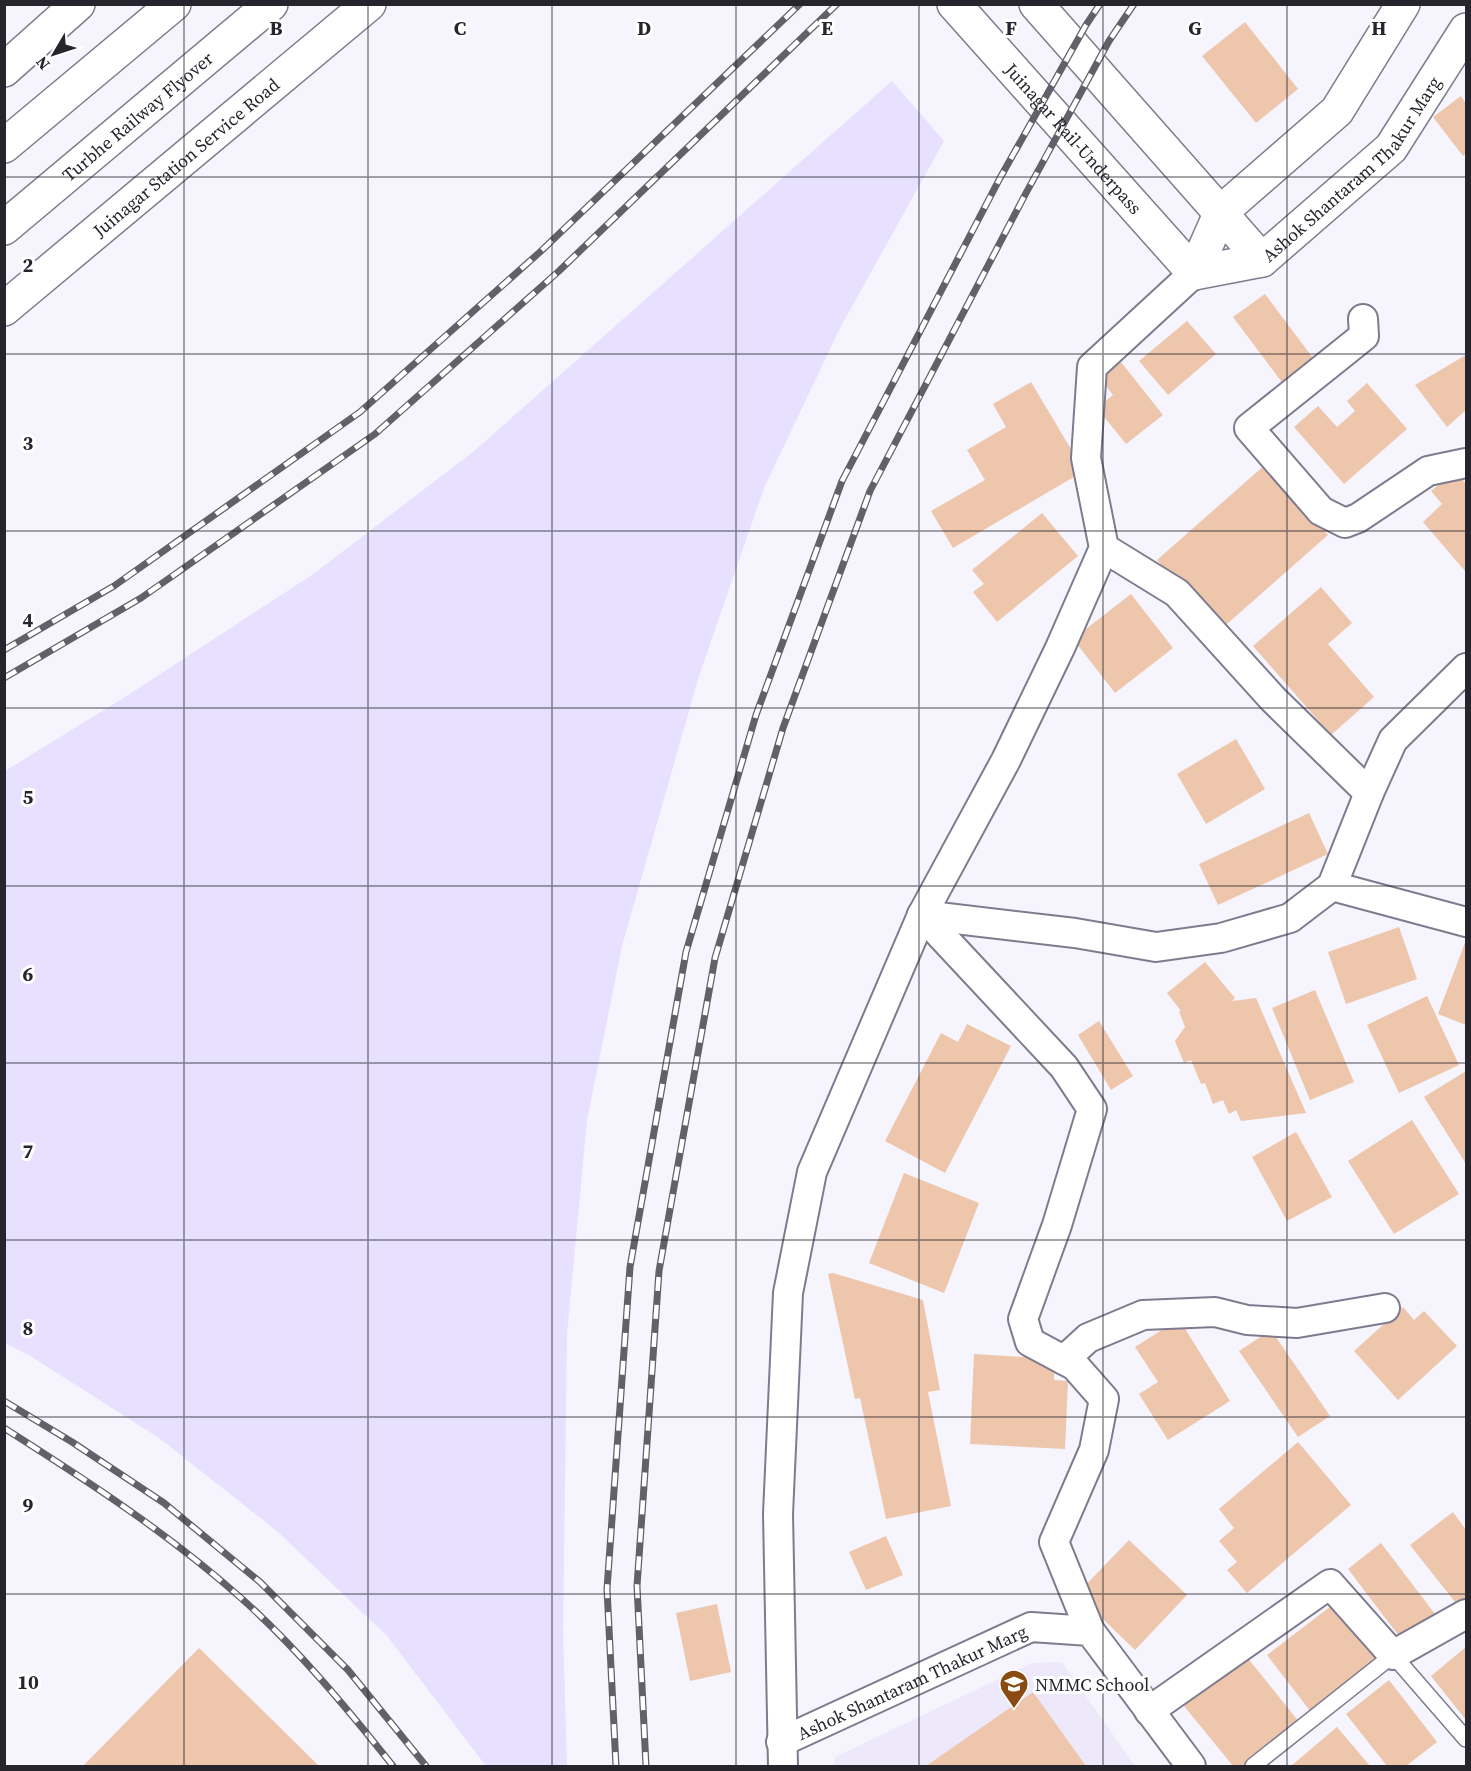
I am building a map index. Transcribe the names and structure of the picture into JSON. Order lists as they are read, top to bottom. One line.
{"streets":{"main road":["Turbhe Railway Flyover","Juinagar Rail-Underpass","Juinagar Station Service Road","Ashok Shantaram Thakur Marg"]},"crossings":[["Juinagar Rail-Underpass","Ashok Shantaram Thakur Marg"]],"places":{"school or university":["NMMC School"]},"north":"bottom left","grid":{"columns":["B","C","D","E","F","G","H"],"rows":["2","3","4","5","6","7","8","9","10"]}}
